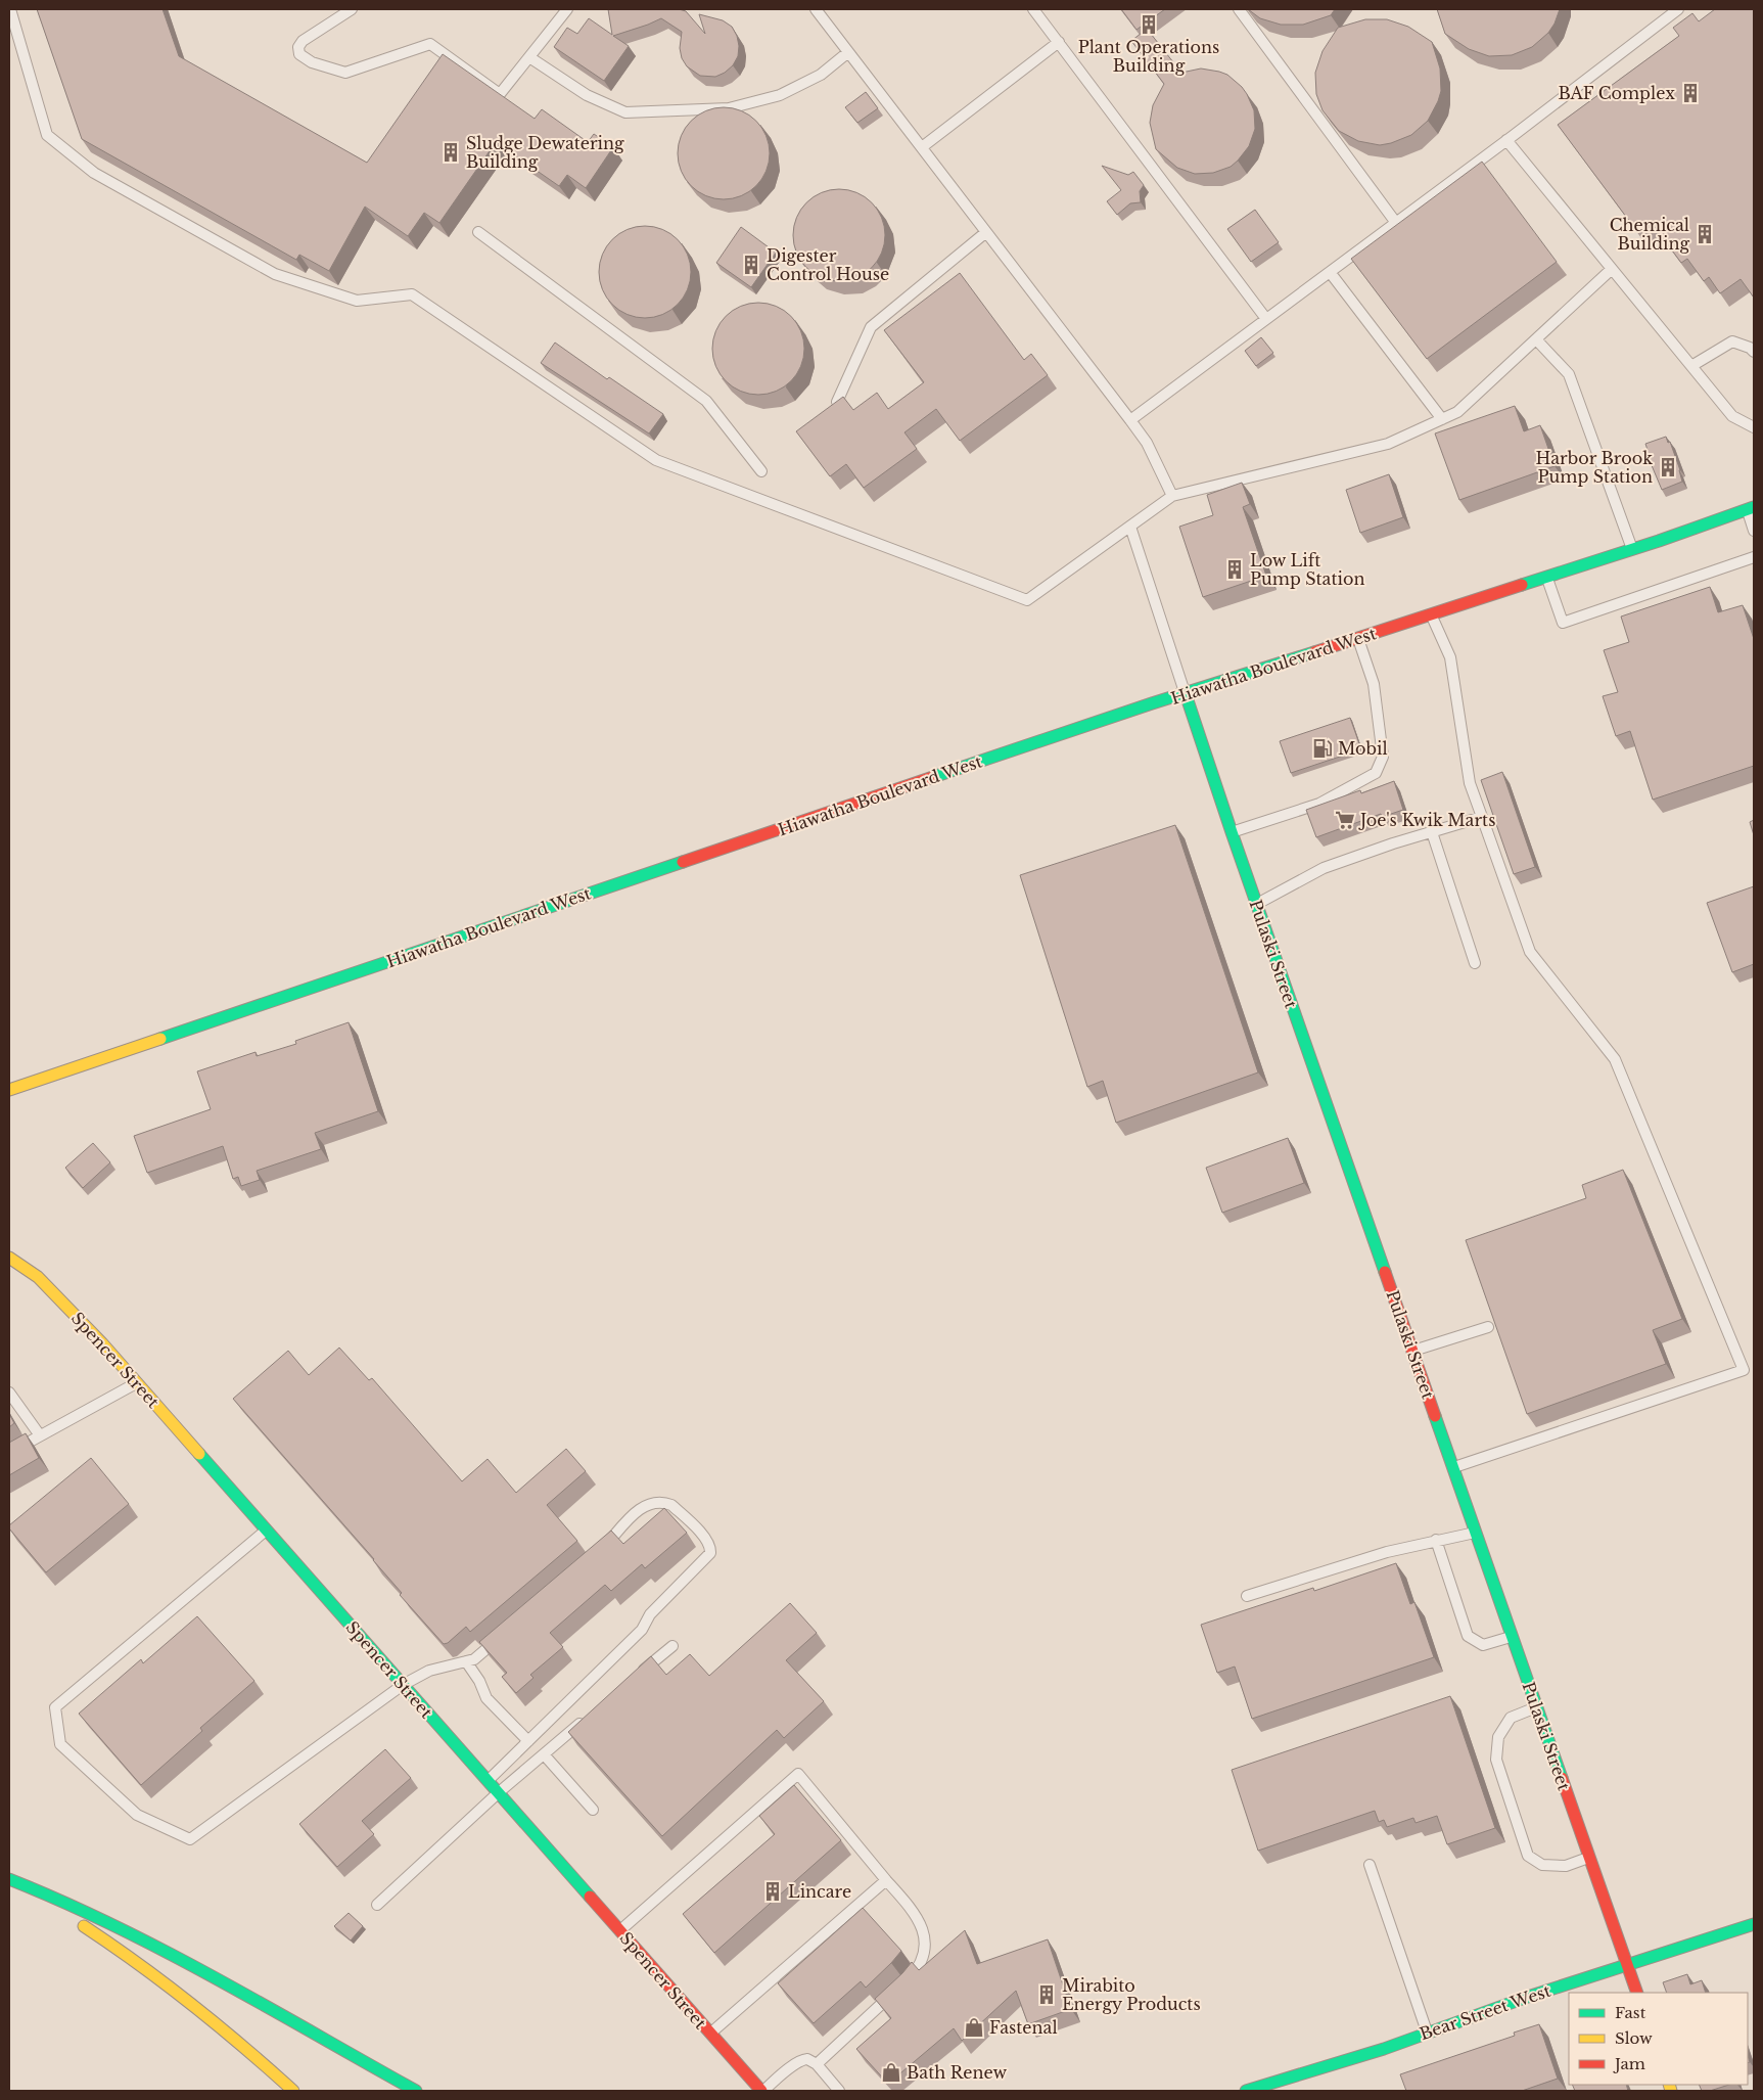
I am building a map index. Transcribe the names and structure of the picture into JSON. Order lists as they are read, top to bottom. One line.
{"streets":{"main road":["Hiawatha Boulevard West","Pulaski Street","Spencer Street","Bear Street West"]},"crossings":[["Hiawatha Boulevard West","Pulaski Street"],["Pulaski Street","Bear Street West"]],"places":{"building":["Plant Operations Building","BAF Complex","Sludge Dewatering Building","Chemical Building","Digester Control House","Harbor Brook Pump Station","Low Lift Pump Station","Lincare","Mirabito Energy Products"],"fuel station":["Mobil"],"supermarket":["Joe's Kwik Marts"],"shop":["Fastenal","Bath Renew"]},"legend":["Fast","Slow","Jam"]}
